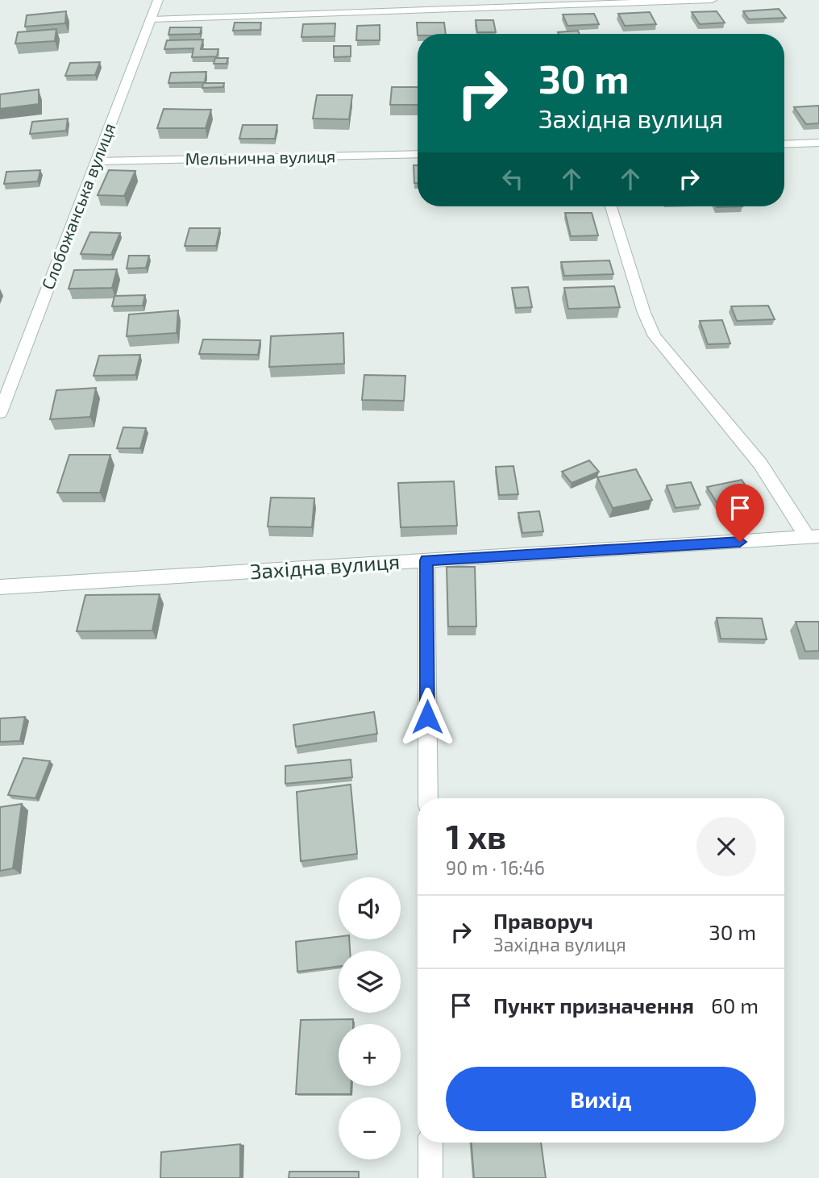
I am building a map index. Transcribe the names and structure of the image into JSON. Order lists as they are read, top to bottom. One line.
{"streets":{"street":["Мельнична вулиця","Слобожанська вулиця","Західна вулиця"]},"crossings":[["Мельнична вулиця","Слобожанська вулиця"]],"page":{"turn":["30 m","Західна вулиця"],"heading":["1 хв","90 m · 16:46"],"map_buttons":["+","−"],"list":[{"name":"Праворуч","note":"Західна вулиця","value":"30 m"},{"name":"Пункт призначення","value":"60 m"}],"buttons":"Вихід"}}
